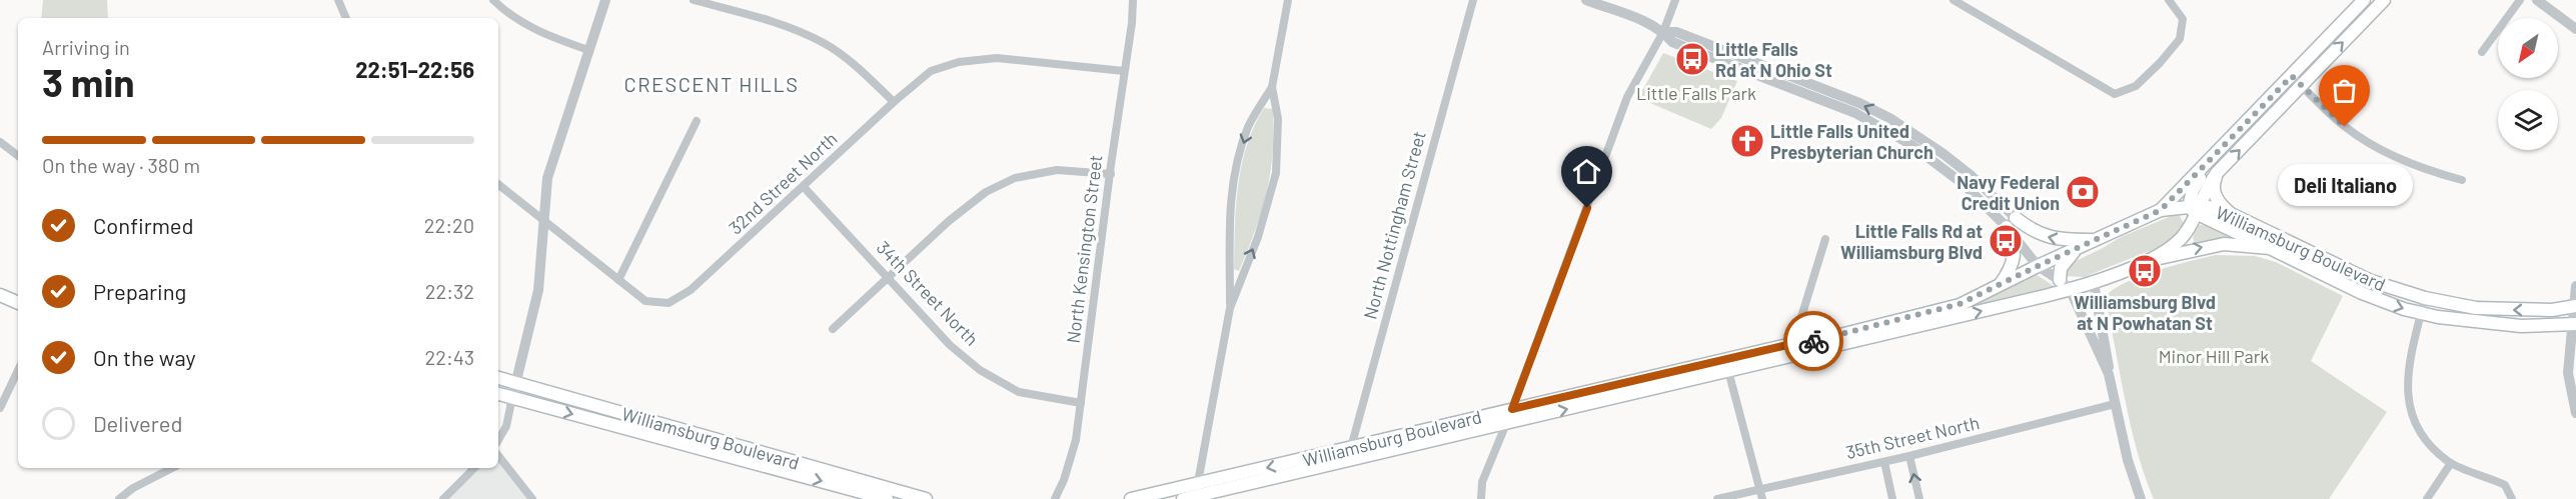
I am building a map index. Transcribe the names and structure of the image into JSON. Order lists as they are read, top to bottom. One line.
{"streets":{"main road":["Williamsburg Boulevard"],"street":["32nd Street North","North Nottingham Street","North Kensington Street","34th Street North","35th Street North"]},"crossings":[["32nd Street North","North Kensington Street"],["32nd Street North","34th Street North"],["North Nottingham Street","Williamsburg Boulevard"],["North Kensington Street","34th Street North"]],"districts":["CRESCENT HILLS"],"parks":["Little Falls Park","Minor Hill Park"],"places":{"bus stop":["Little Falls Rd at N Ohio St","Little Falls Rd at Williamsburg Blvd","Williamsburg Blvd at N Powhatan St"],"other":["Deli Italiano"],"church":["Little Falls United Presbyterian Church"],"bank":["Navy Federal Credit Union"]},"north":"bottom left","page":{"heading":["3 min","Arriving in","22:51–22:56"],"bar":"On the way · 380 m","bubble":"Deli Italiano","list":[["Confirmed","22:20"],["Preparing","22:32"],["On the way","22:43"],"Delivered"]}}
